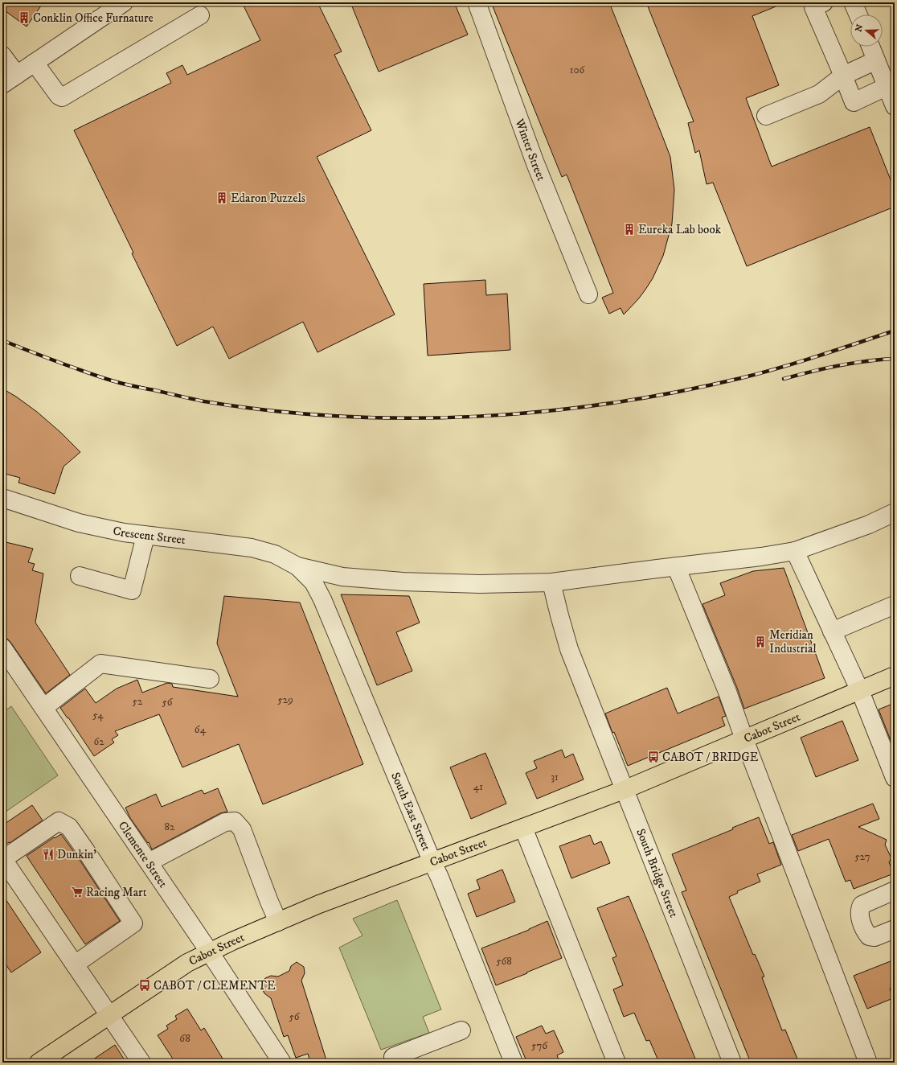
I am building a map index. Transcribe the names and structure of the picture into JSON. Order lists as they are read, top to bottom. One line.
{"streets":{"main road":["Cabot Street"],"street":["Winter Street","Crescent Street","South East Street","Clemente Street","South Bridge Street"]},"crossings":[["Crescent Street","South East Street"],["Cabot Street","South East Street"],["Cabot Street","Clemente Street"],["Cabot Street","South Bridge Street"]],"places":{"building":["Conklin Office Furnature","Edaron Puzzels","Eureka Lab book","Meridian Industrial"],"bus stop":["CABOT / BRIDGE","CABOT / CLEMENTE"],"restaurant":["Dunkin'"],"supermarket":["Racing Mart"]},"house_numbers":["106","529","52","56","54","64","62","31","41","82","527","568","56","68","576"],"north":"left"}
